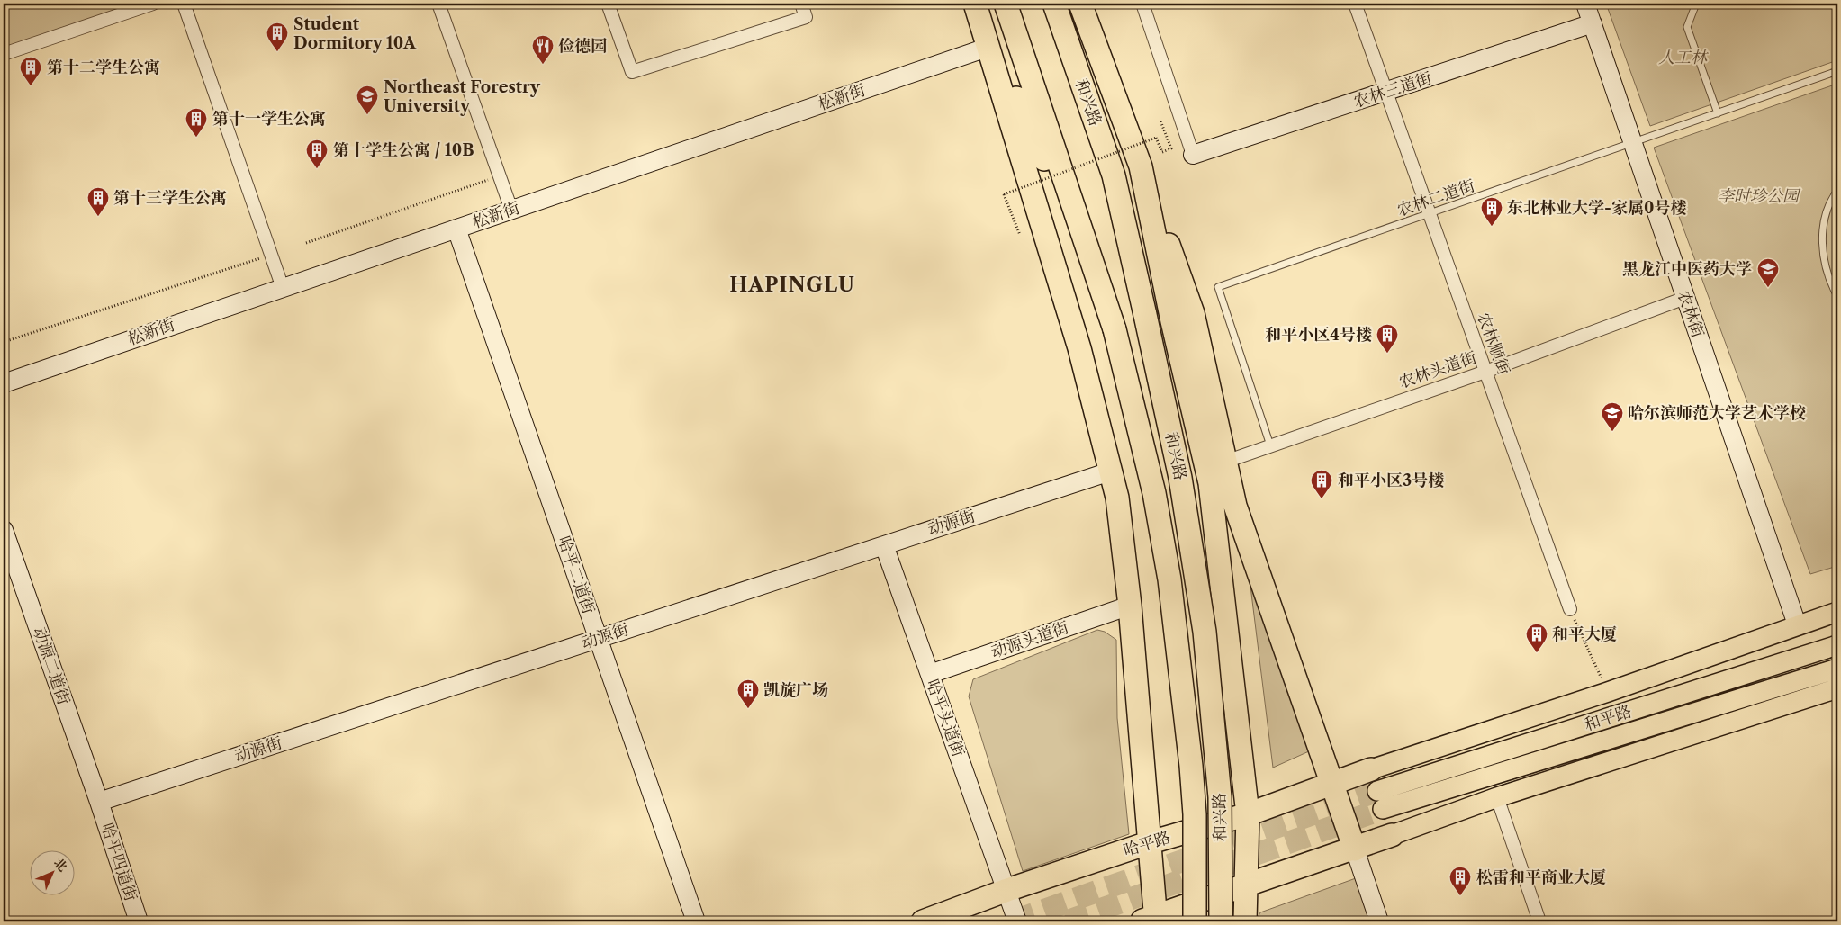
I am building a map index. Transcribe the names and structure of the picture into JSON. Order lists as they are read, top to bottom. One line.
{"streets":{"highway":["和兴路","哈平路"],"main road":["和平路"],"street":["农林三道街","松新街","农林街","农林顺街","农林头道街","动源街","哈平二道街","动源头道街","动源二道街","哈平头道街","哈平四道街"],"lane":["农林二道街"]},"crossings":[["农林三道街","农林街"],["农林三道街","农林顺街"],["松新街","哈平二道街"],["和兴路","农林头道街"],["和兴路","哈平路"],["农林二道街","农林街"],["农林二道街","农林顺街"],["农林二道街","农林头道街"],["农林街","农林头道街"],["农林顺街","农林头道街"],["动源街","哈平二道街"],["动源街","动源二道街"],["动源街","哈平头道街"],["动源街","哈平四道街"],["动源头道街","哈平头道街"],["动源二道街","哈平四道街"],["哈平头道街","哈平路"]],"districts":["HAPINGLU"],"parks":["人工林","李时珍公园"],"places":{"building":["Student Dormitory 10A","第十二学生公寓","第十一学生公寓","第十学生公寓 / 10B","第十三学生公寓","东北林业大学-家属0号楼","和平小区4号楼","和平小区3号楼","和平大厦","凯旋广场","松雷和平商业大厦"],"restaurant":["俭德园"],"school or university":["Northeast Forestry University","黑龙江中医药大学","哈尔滨师范大学艺术学校"]},"north":"top right"}
